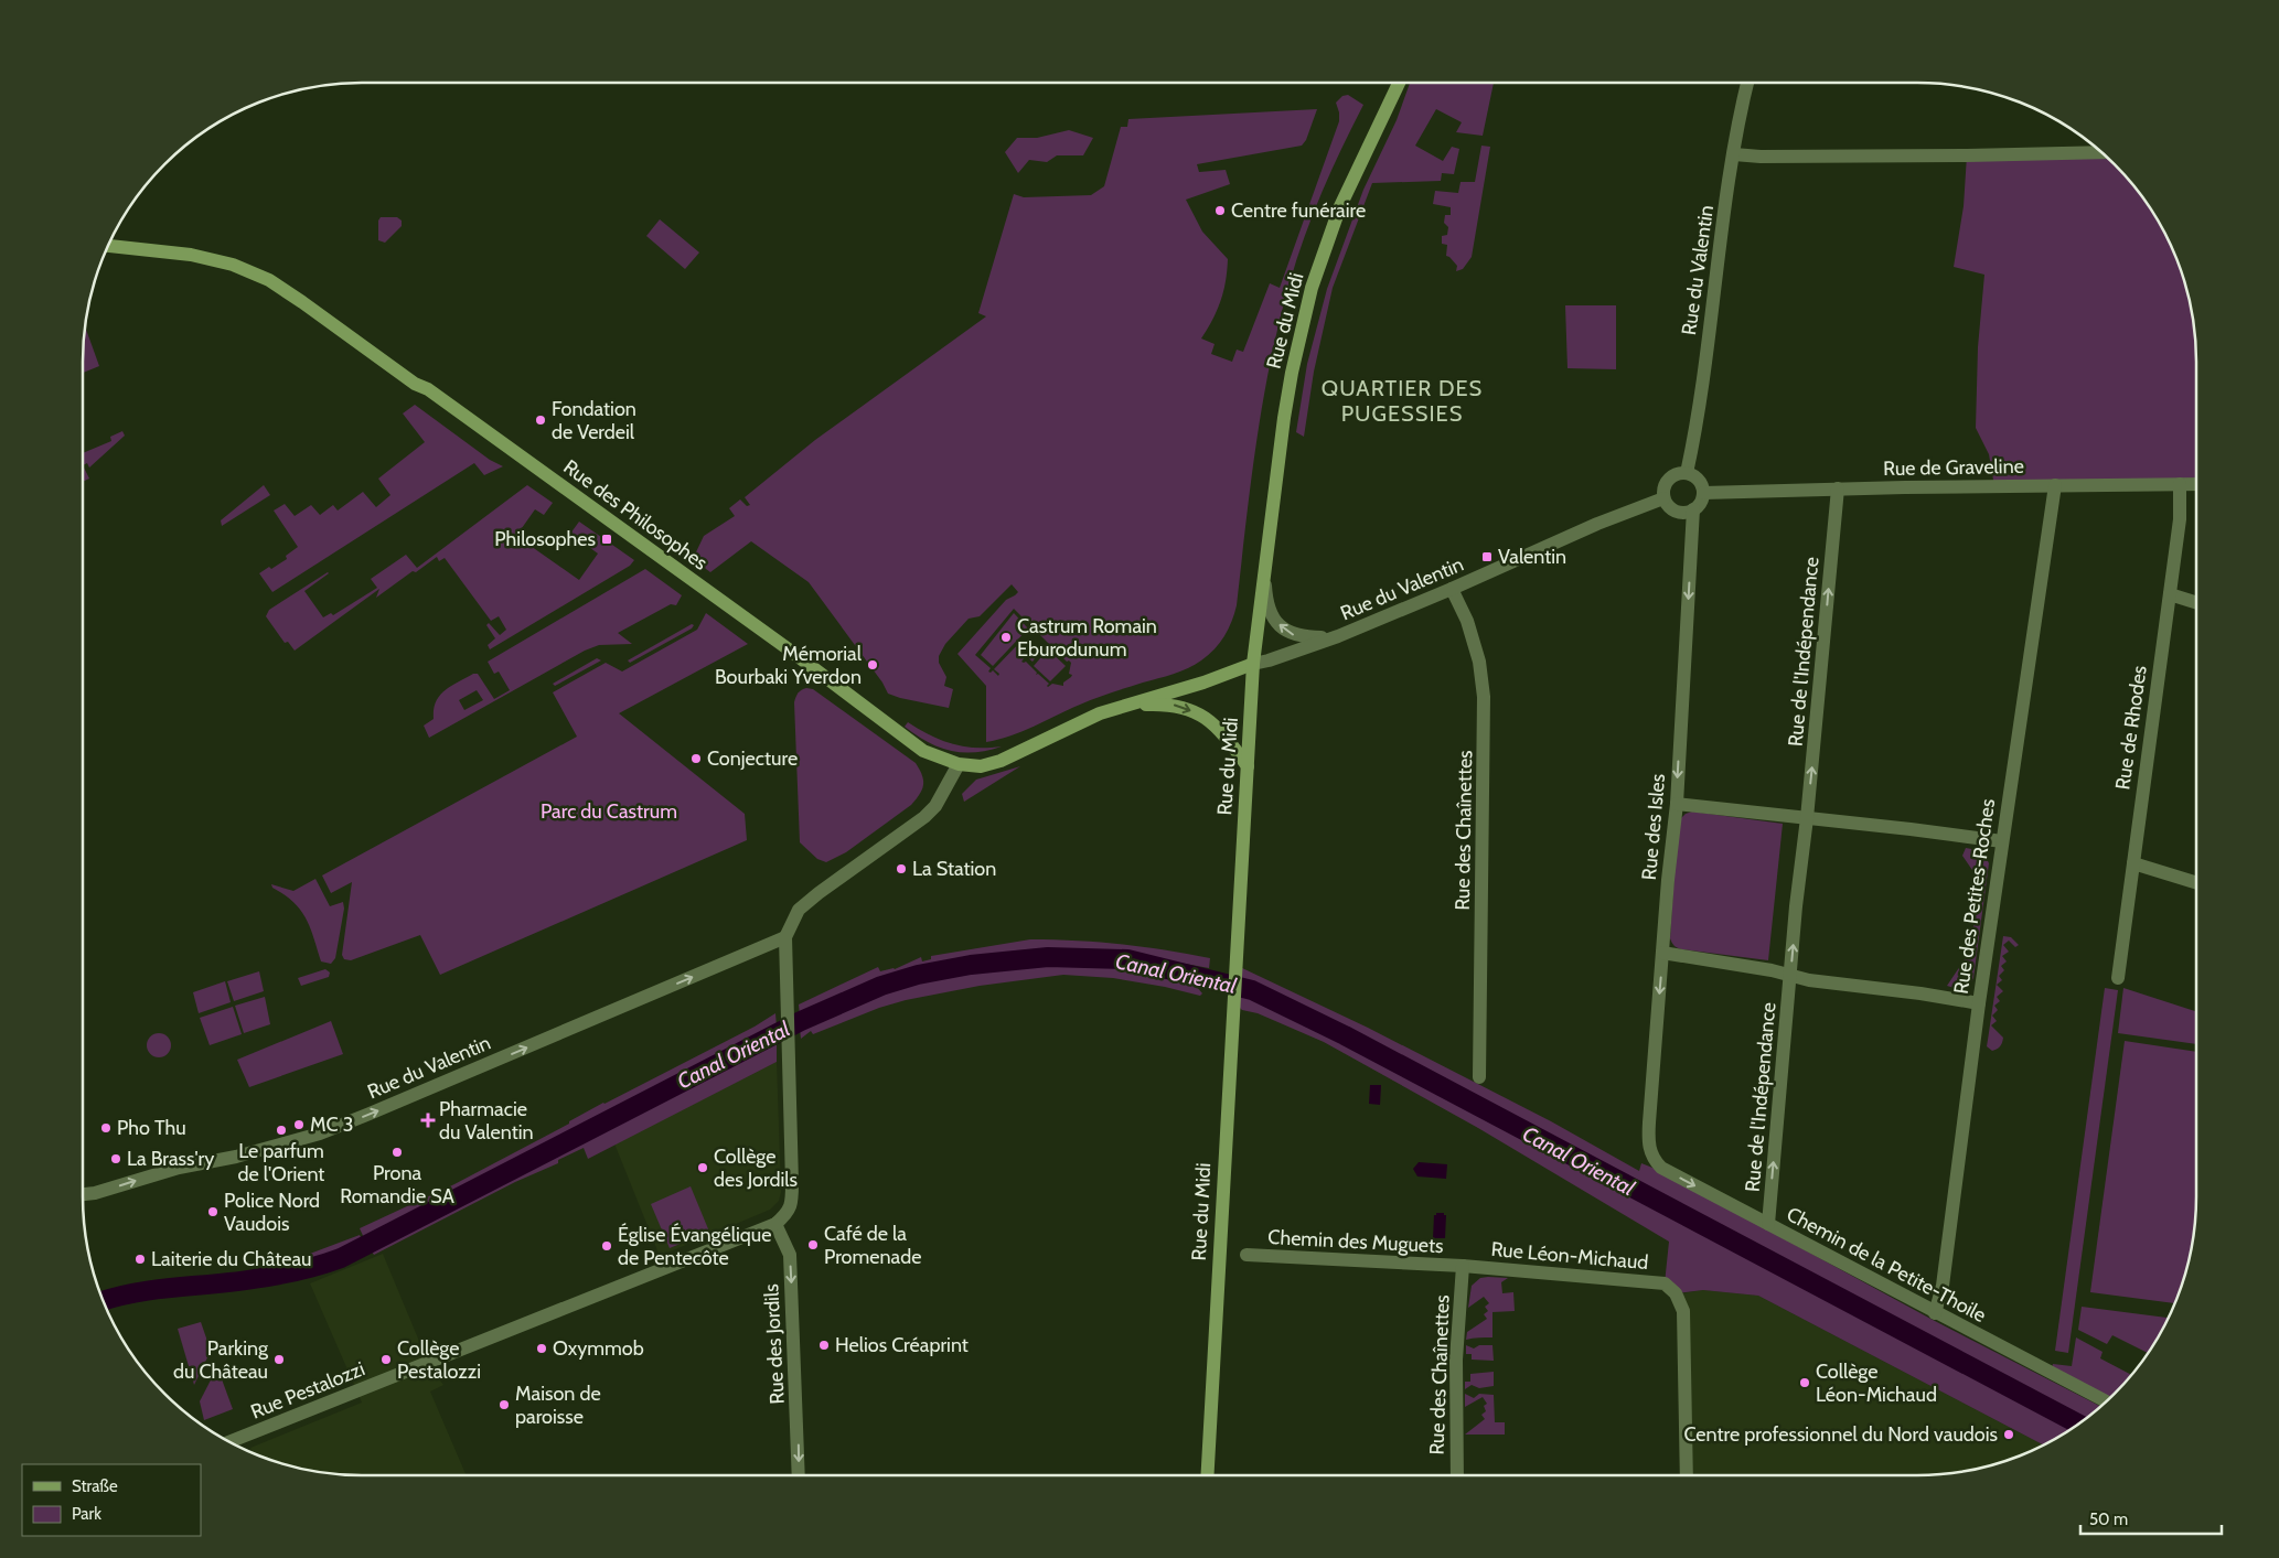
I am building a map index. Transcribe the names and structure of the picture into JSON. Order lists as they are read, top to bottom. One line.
{"streets":{"main road":["Rue du Valentin","Rue du Midi","Rue des Philosophes"],"street":["Rue de Graveline","Rue de l'Indépendance","Rue de Rhodes","Rue des Isles","Rue des Chaînettes","Rue des Petites-Roches","Chemin des Muguets","Rue Léon-Michaud","Chemin de la Petite-Thoile","Rue des Jordils","Rue Pestalozzi"]},"crossings":[["Rue du Valentin","Rue du Midi"],["Rue du Valentin","Rue de Graveline"],["Rue du Valentin","Rue des Philosophes"],["Rue du Valentin","Rue des Isles"],["Rue du Valentin","Rue des Chaînettes"],["Rue de Graveline","Rue de l'Indépendance"],["Rue de Graveline","Rue de Rhodes"],["Rue de Graveline","Rue des Isles"],["Rue de Graveline","Rue des Petites-Roches"],["Rue de l'Indépendance","Chemin de la Petite-Thoile"],["Rue des Isles","Chemin de la Petite-Thoile"],["Rue des Chaînettes","Chemin des Muguets"],["Rue des Chaînettes","Rue Léon-Michaud"],["Rue des Petites-Roches","Chemin de la Petite-Thoile"],["Chemin des Muguets","Rue Léon-Michaud"],["Rue des Jordils","Rue Pestalozzi"]],"one_way":["Rue de l'Indépendance","Rue des Isles","Rue des Jordils"],"districts":["QUARTIER DES PUGESSIES"],"water":["Canal Oriental"],"parks":["Parc du Castrum"],"places":{"other":["Centre funéraire","Fondation de Verdeil","Castrum Romain Eburodunum","Mémorial Bourbaki Yverdon","Conjecture","La Station","MC 3","Pho Thu","Le parfum de l'Orient","Prona Romandie SA","La Brass'ry","Collège des Jordils","Police Nord Vaudois","Café de la Promenade","Église Évangélique de Pentecôte","Laiterie du Château","Helios Créaprint","Oxymmob","Parking du Château","Collège Pestalozzi","Collège Léon-Michaud","Maison de paroisse","Centre professionnel du Nord vaudois"],"transit":["Philosophes","Valentin"],"health":["Pharmacie du Valentin"]},"legend":["Straße","Park"],"scale_bar":"50 m"}
